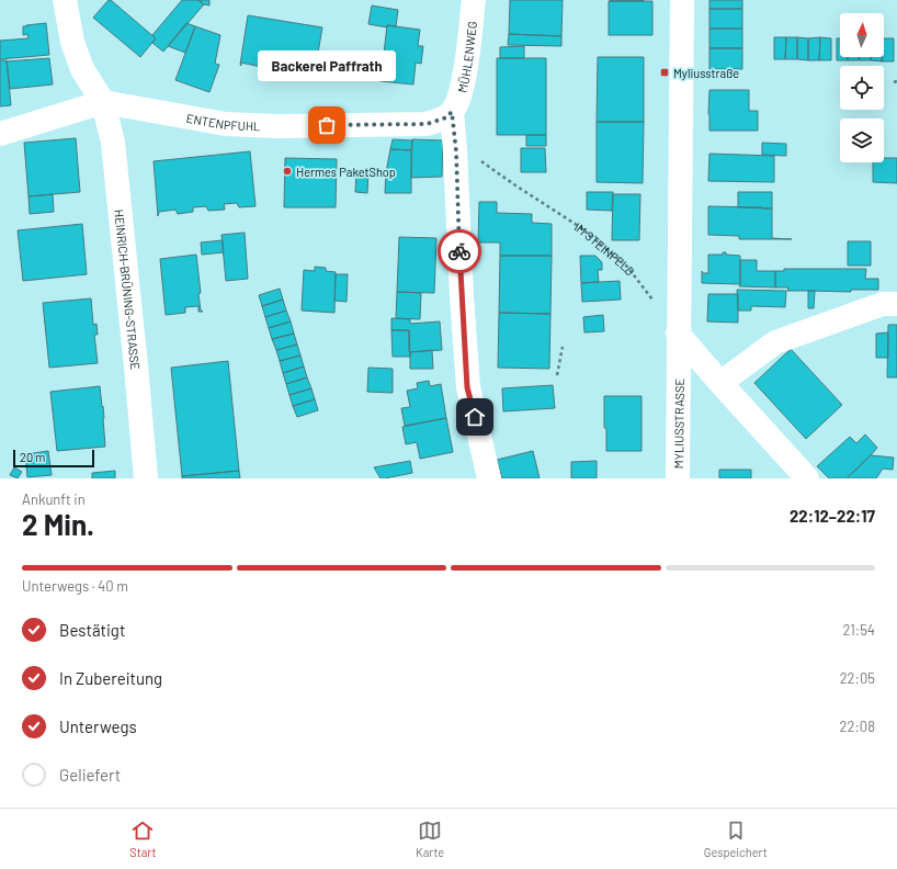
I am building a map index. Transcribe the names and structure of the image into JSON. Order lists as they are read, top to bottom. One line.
{"streets":{"street":["MÜHLENWEG","ENTENPFUHL","HEINRICH-BRÜNING-STRASSE","MYLIUSSTRASSE"],"path":["IM STEINFELD"]},"crossings":[["MÜHLENWEG","ENTENPFUHL"],["ENTENPFUHL","HEINRICH-BRÜNING-STRASSE"]],"places":{"transit":["Myliusstraße"],"other":["Backerei Paffrath","Hermes PaketShop"]},"scale_bar":"20 m","north":"top","page":{"bubble":"Backerei Paffrath","scale":"20 m","heading":["2 Min.","Ankunft in","22:12–22:17"],"bar":"Unterwegs · 40 m","list":[["Bestätigt","21:54"],["In Zubereitung","22:05"],["Unterwegs","22:08"],"Geliefert"],"tabs":["Start","Karte","Gespeichert"]}}
